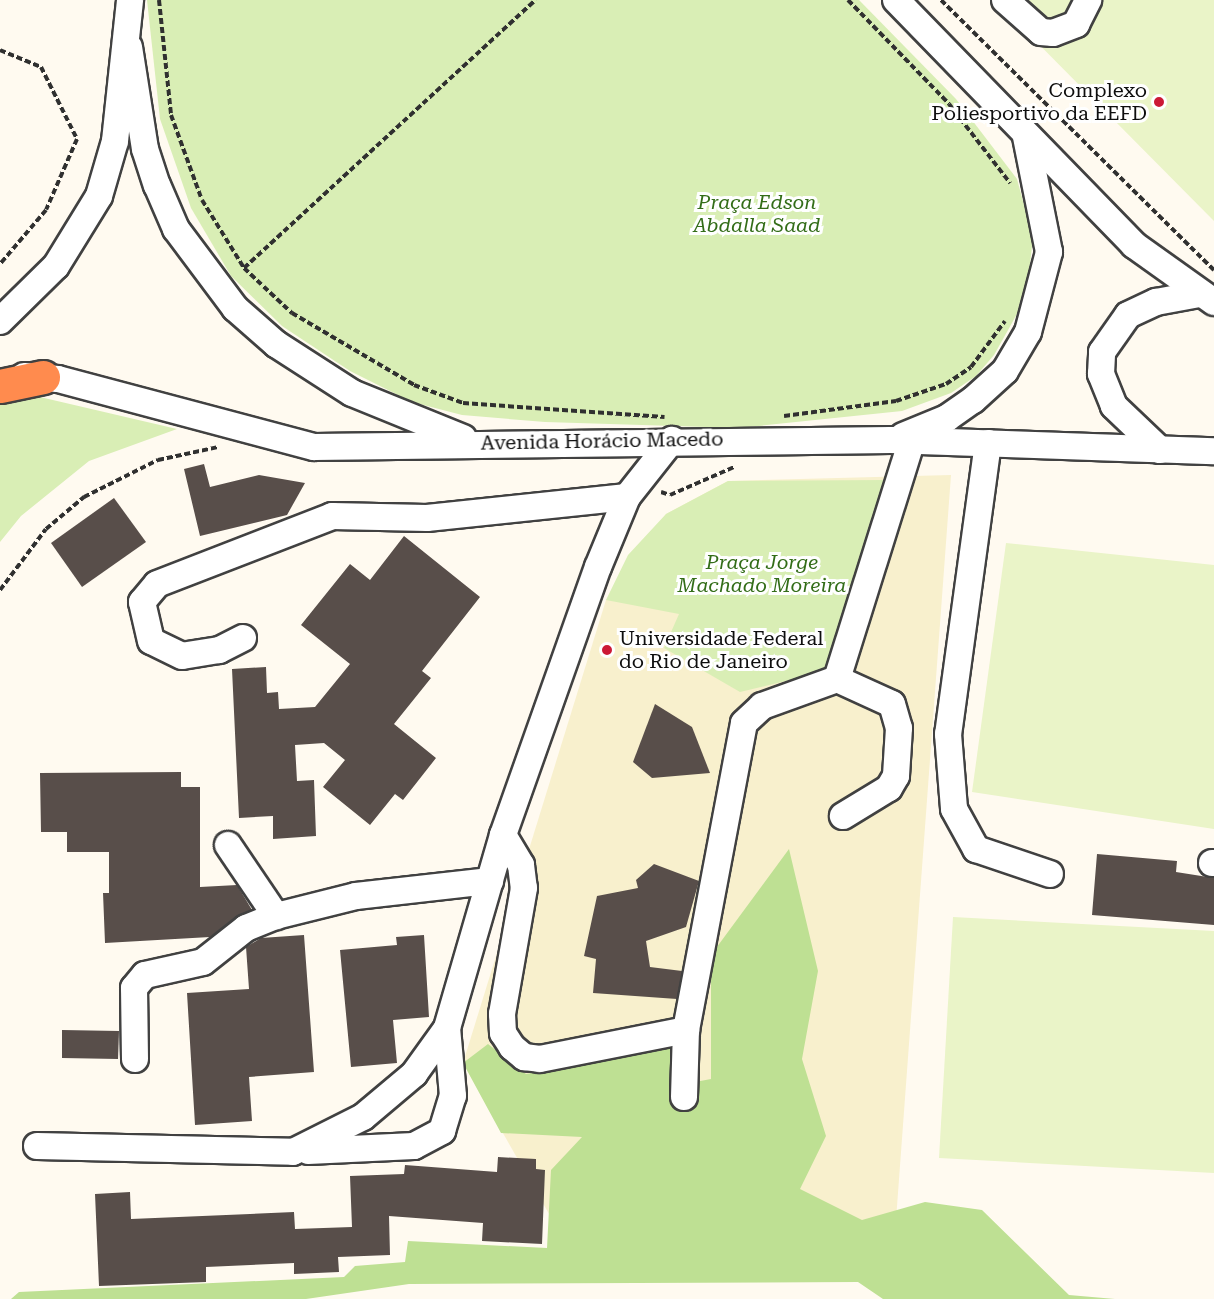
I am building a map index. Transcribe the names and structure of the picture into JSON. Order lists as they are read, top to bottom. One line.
{"streets":{"street":["Avenida Horácio Macedo"]},"parks":["Praça Edson Abdalla Saad","Praça Jorge Machado Moreira"],"places":["Complexo Poliesportivo da EEFD","Universidade Federal do Rio de Janeiro"]}
